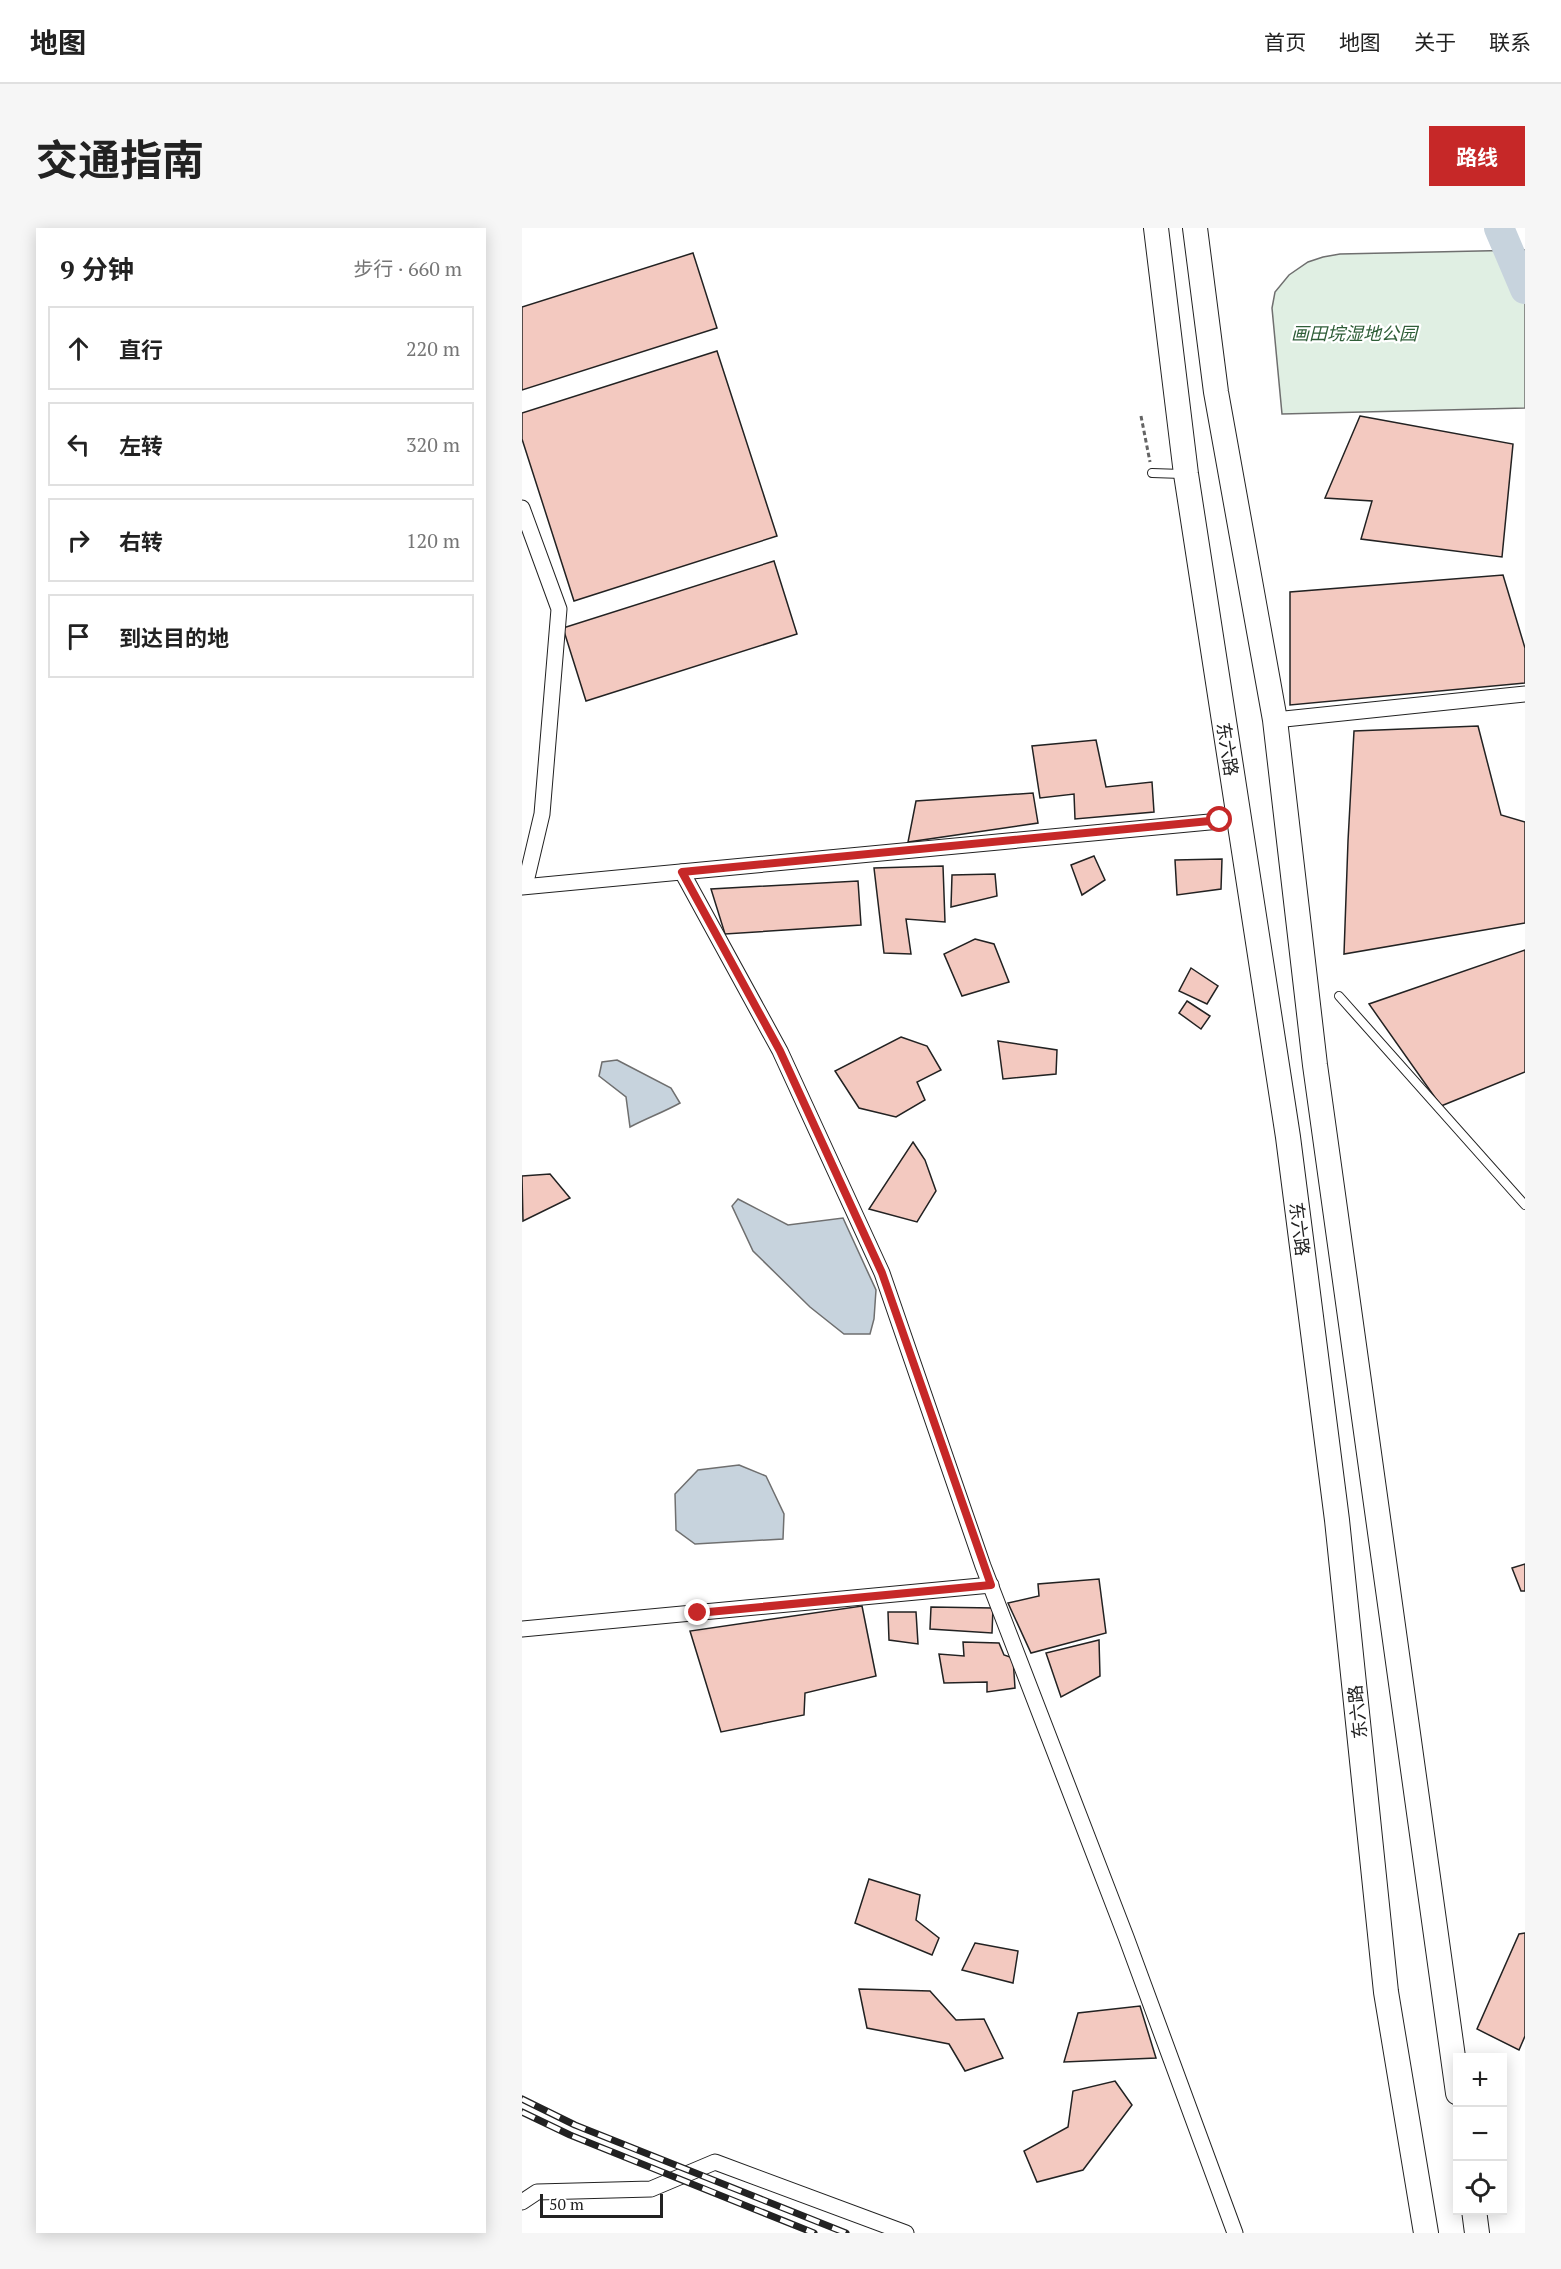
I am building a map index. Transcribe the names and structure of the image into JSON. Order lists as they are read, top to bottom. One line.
{"streets":{"main road":["东六路"]},"parks":["画田垸湿地公园"],"scale_bar":"50 m","page":{"header":"地图","nav":["首页","地图","关于","联系"],"title":"交通指南","buttons":"路线","heading":["9 分钟","步行 · 660 m"],"list":[["直行","220 m"],["左转","320 m"],["右转","120 m"],"到达目的地"],"map_buttons":["+","−"],"scale":"50 m"}}
